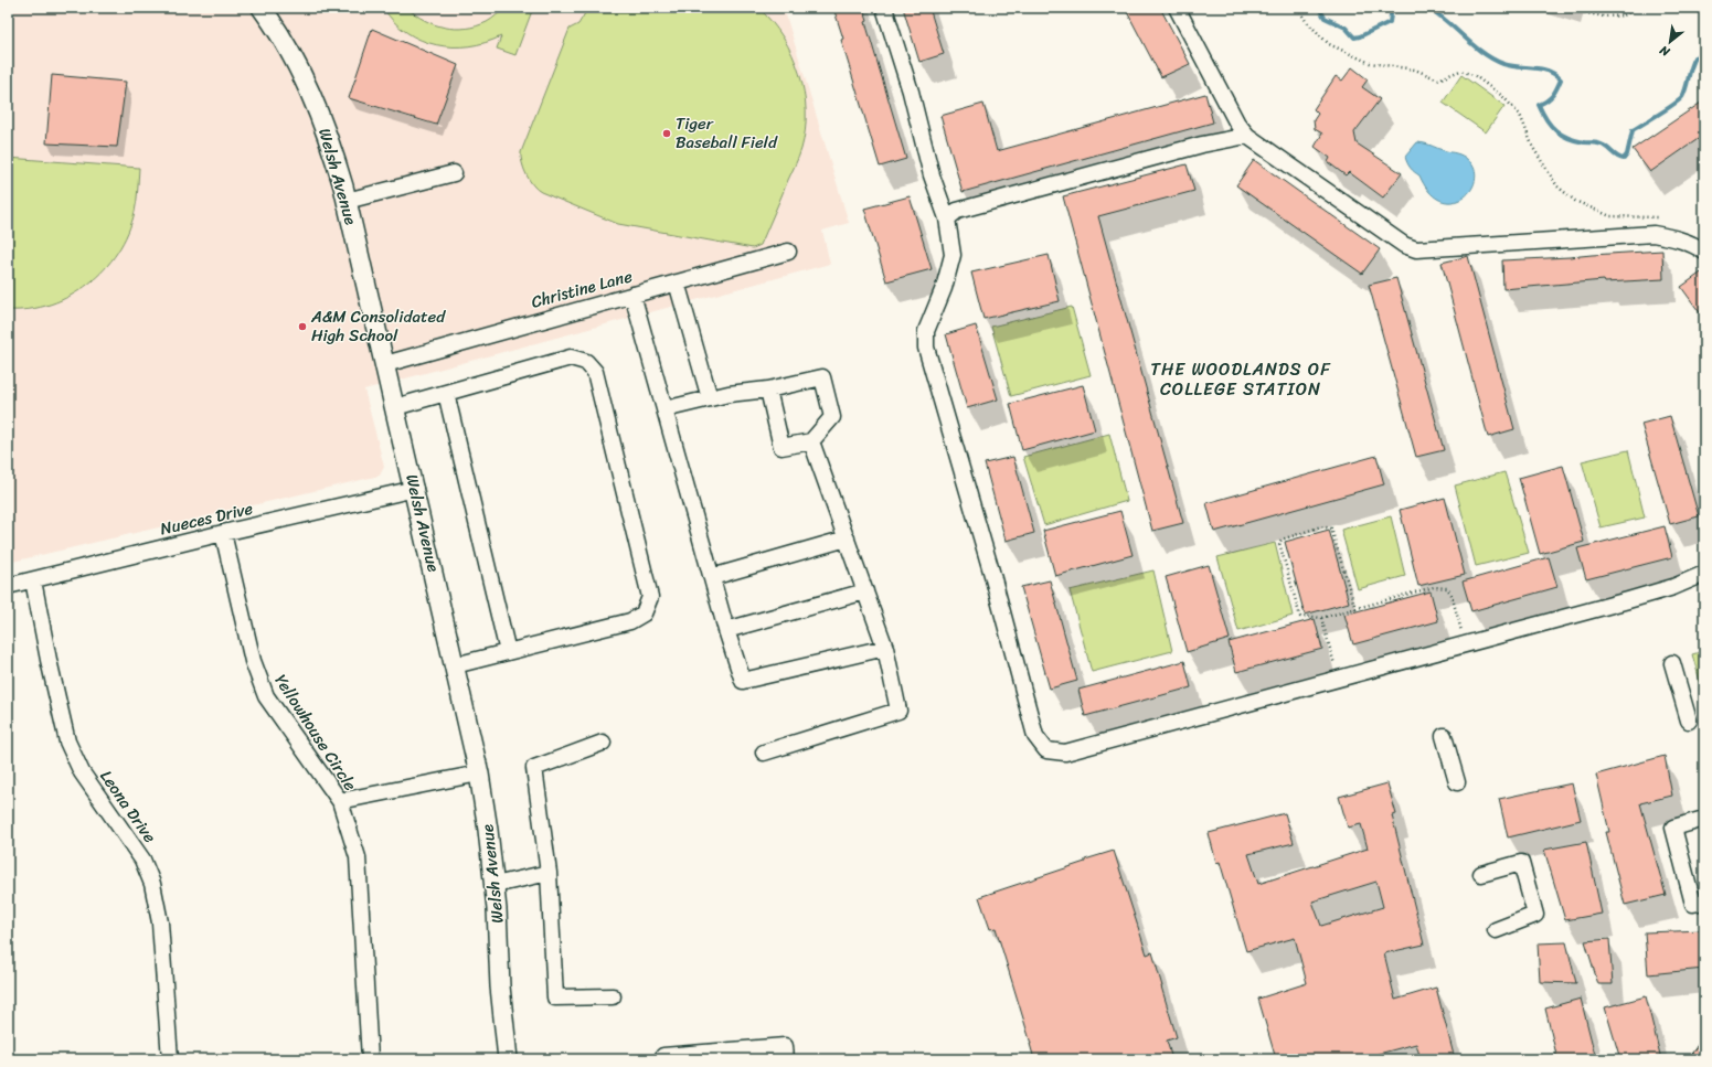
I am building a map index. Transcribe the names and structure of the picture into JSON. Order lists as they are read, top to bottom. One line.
{"streets":{"main road":["Welsh Avenue"],"street":["Christine Lane","Nueces Drive","Yellowhouse Circle","Leona Drive"]},"crossings":[["Welsh Avenue","Christine Lane"],["Welsh Avenue","Nueces Drive"],["Nueces Drive","Yellowhouse Circle"],["Nueces Drive","Leona Drive"]],"districts":["THE WOODLANDS OF COLLEGE STATION"],"places":["Tiger Baseball Field","A&M Consolidated High School"],"north":"bottom left"}
